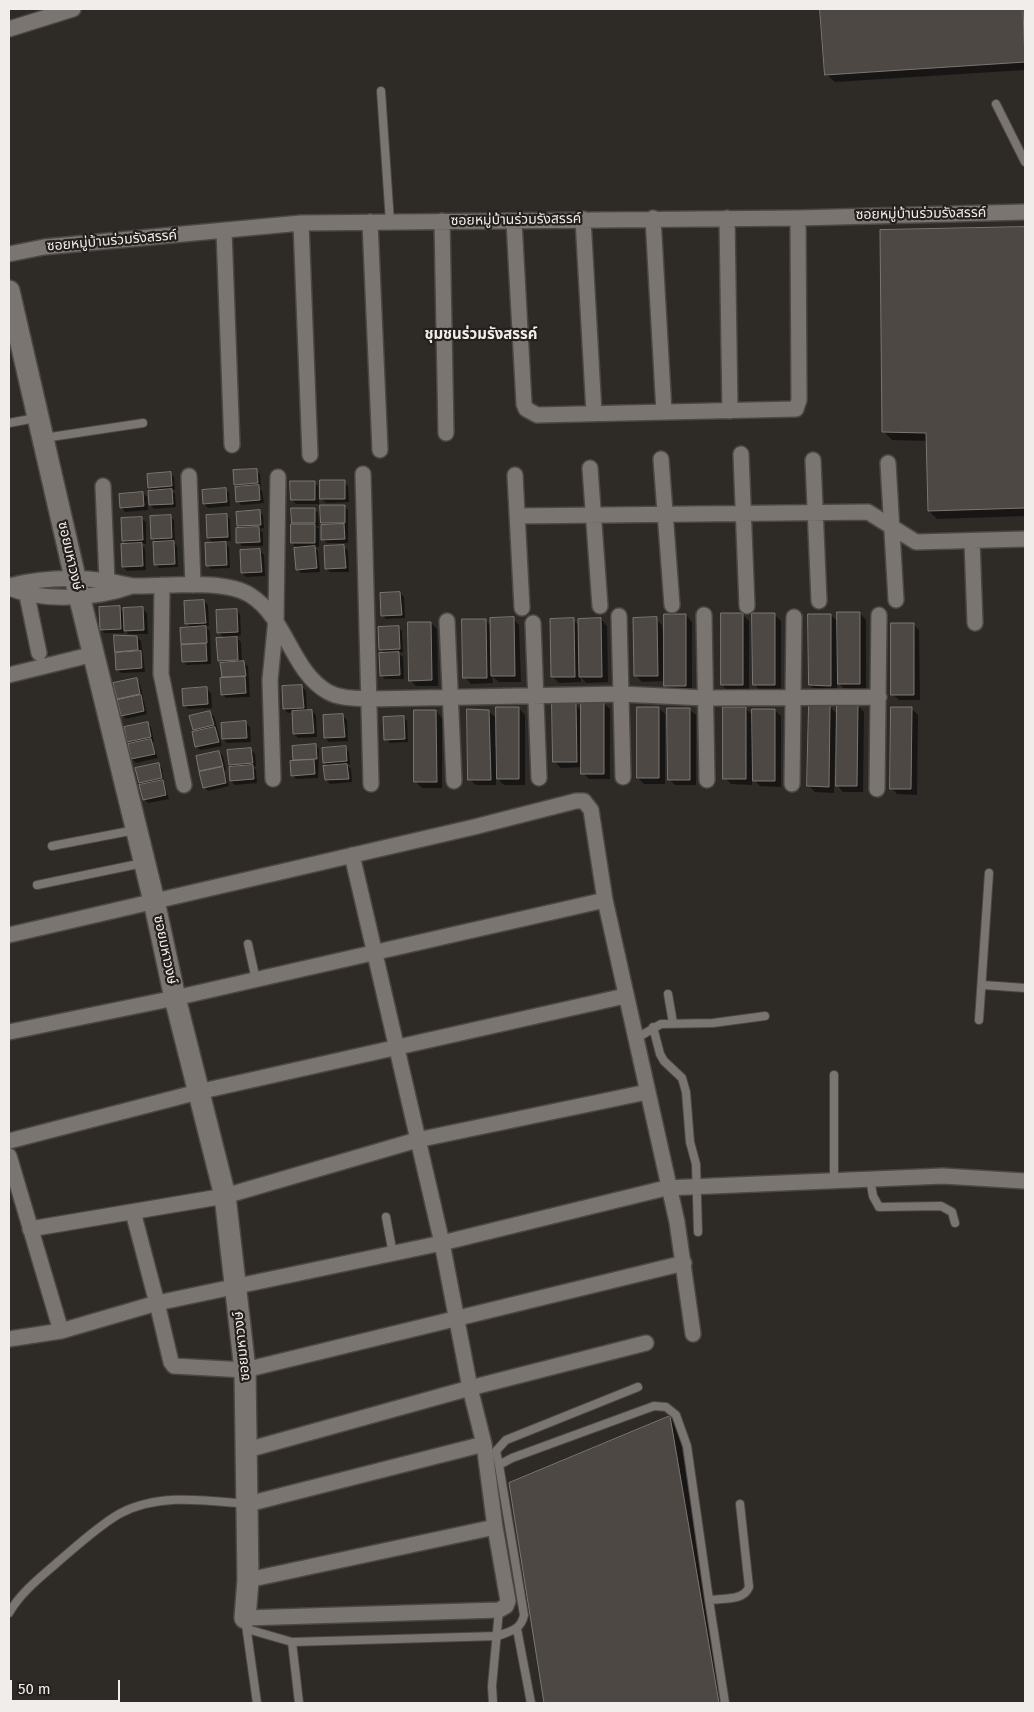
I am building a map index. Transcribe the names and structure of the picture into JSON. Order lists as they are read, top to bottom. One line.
{"streets":{"street":["ซอยหมู่บ้านร่วมรังสรรค์","ซอยมหาวงษ์"]},"districts":["ชุมชนร่วมรังสรรค์"],"scale_bar":"50 m"}
